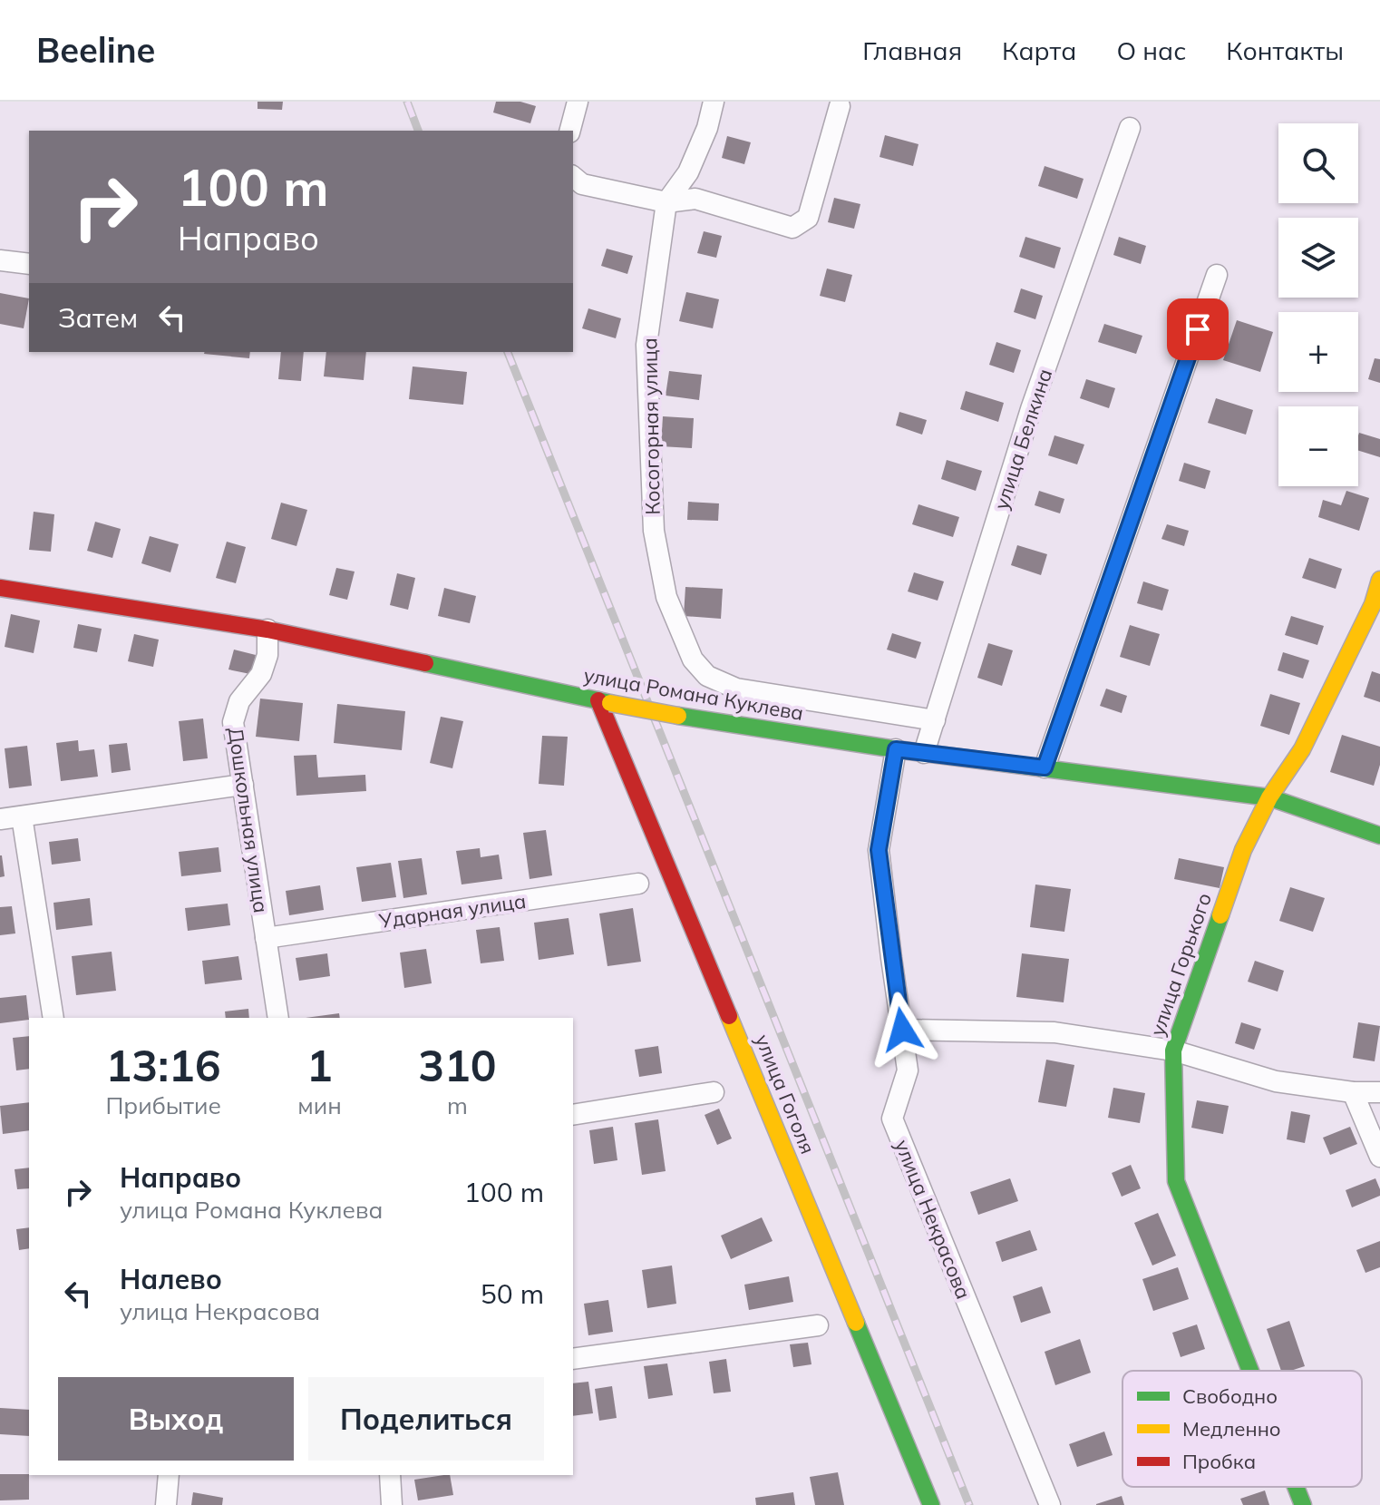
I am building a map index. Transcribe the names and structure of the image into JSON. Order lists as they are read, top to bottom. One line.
{"streets":{"street":["Косогорная улица","улица Белкина","улица Романа Куклева","Дошкольная улица","Ударная улица","улица Горького","улица Гоголя","улица Некрасова"]},"crossings":[["Косогорная улица","улица Белкина"],["улица Белкина","улица Романа Куклева"],["улица Романа Куклева","Дошкольная улица"],["улица Романа Куклева","улица Горького"],["улица Романа Куклева","улица Гоголя"],["улица Романа Куклева","улица Некрасова"],["Дошкольная улица","Ударная улица"]],"legend":["Свободно","Медленно","Пробка"],"page":{"header":"Beeline","nav":["Главная","Карта","О нас","Контакты"],"map_buttons":["+","−"],"turn":["100 m","Направо"],"then":"Затем","eta":["13:16","Прибытие","1","мин","310","m"],"list":[{"name":"Направо","note":"улица Романа Куклева","value":"100 m"},{"name":"Налево","note":"улица Некрасова","value":"50 m"}],"buttons":["Выход","Поделиться"]}}
